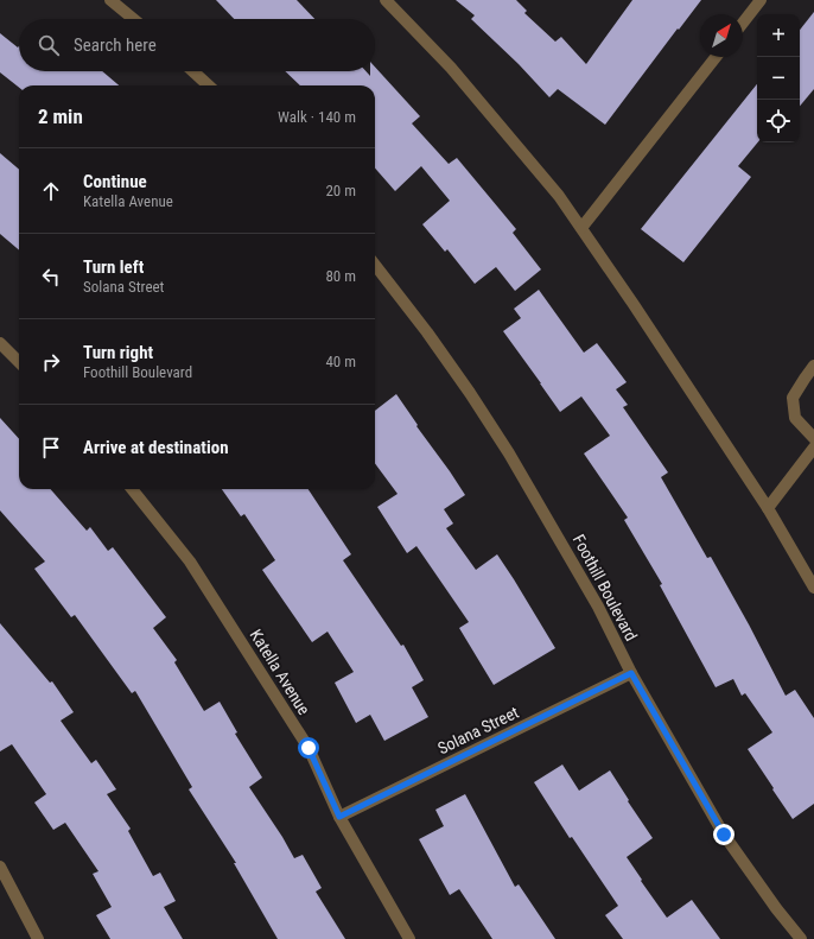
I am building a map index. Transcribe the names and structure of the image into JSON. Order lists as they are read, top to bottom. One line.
{"streets":{"street":["Foothill Boulevard","Katella Avenue","Solana Street"]},"crossings":[["Foothill Boulevard","Solana Street"],["Katella Avenue","Solana Street"]],"north":"top right","page":{"map_buttons":["+","−"],"search":"Search here","heading":["2 min","Walk · 140 m"],"list":[["Continue","Katella Avenue","20 m"],["Turn left","Solana Street","80 m"],["Turn right","Foothill Boulevard","40 m"],"Arrive at destination"]}}
